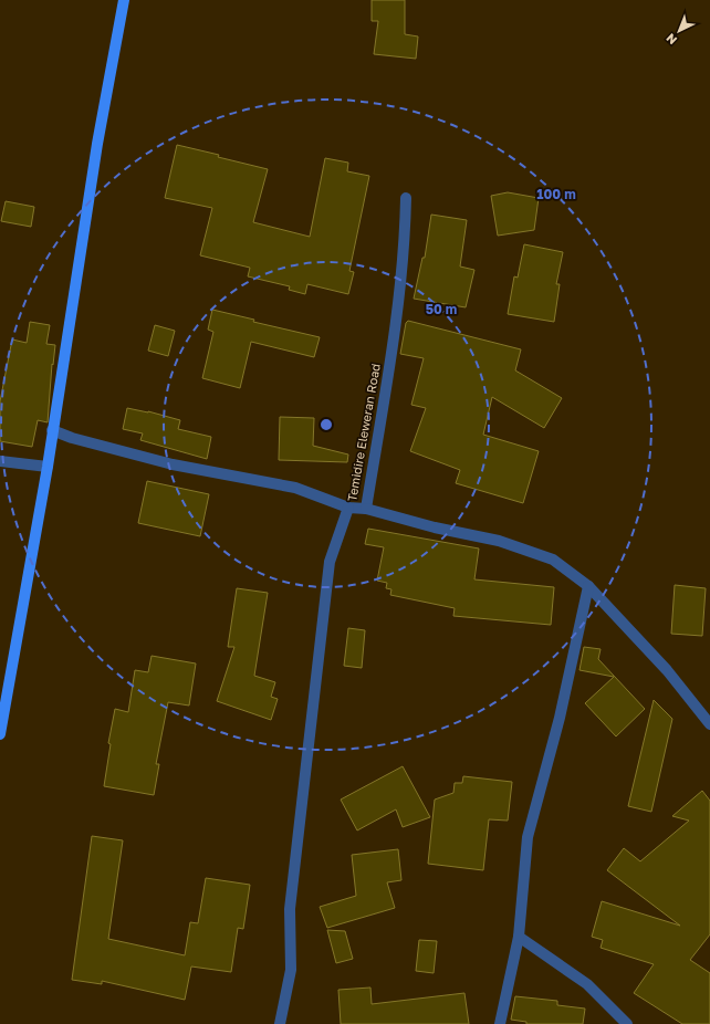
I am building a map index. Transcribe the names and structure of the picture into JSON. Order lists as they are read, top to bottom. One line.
{"streets":{"street":["Temidire Eleweran Road"]},"north":"bottom left","rings":["100 m","50 m"]}
